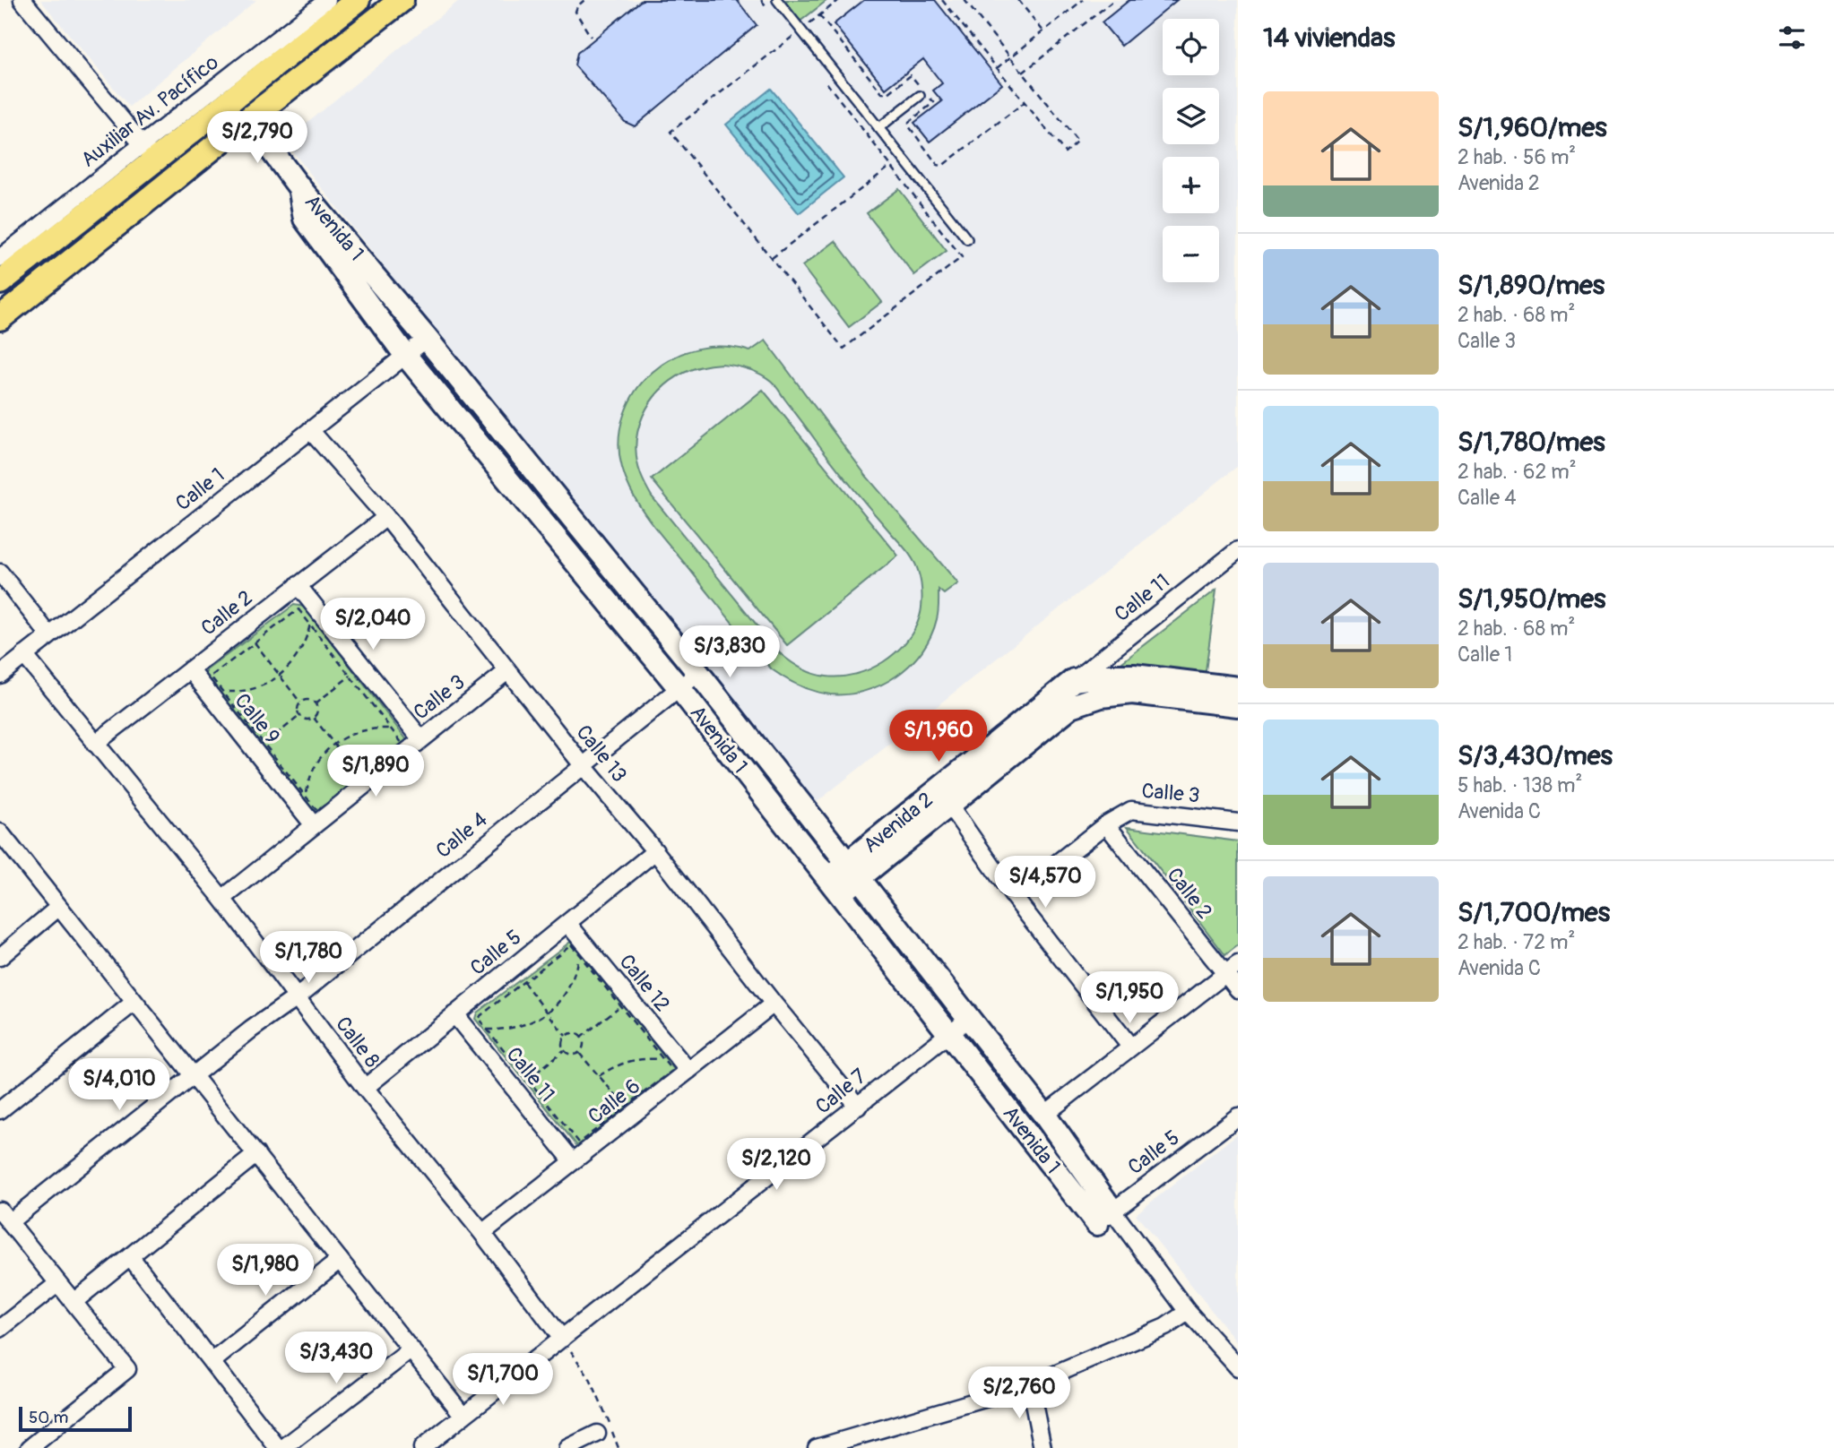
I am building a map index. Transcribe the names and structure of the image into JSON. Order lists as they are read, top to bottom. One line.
{"streets":{"street":["Auxiliar Av. Pacífico","Avenida 1","Calle 1","Calle 11","Calle 2","Calle 3","Calle 9","Calle 13","Avenida 2","Calle 4","Calle 5","Calle 12","Calle 8","Calle 7","Calle 6"]},"crossings":[["Avenida 1","Calle 1"],["Avenida 1","Avenida 2"],["Avenida 1","Calle 4"],["Avenida 1","Calle 5"],["Avenida 1","Calle 7"],["Calle 1","Calle 13"],["Calle 1","Calle 8"],["Calle 11","Avenida 2"],["Calle 11","Calle 5"],["Calle 11","Calle 6"],["Calle 2","Calle 3"],["Calle 2","Calle 9"],["Calle 2","Calle 13"],["Calle 2","Calle 8"],["Calle 3","Calle 9"],["Calle 3","Calle 13"],["Calle 3","Calle 8"],["Calle 13","Calle 4"],["Calle 13","Calle 5"],["Calle 13","Calle 7"],["Calle 13","Calle 6"],["Calle 4","Calle 8"],["Calle 5","Calle 12"],["Calle 5","Calle 8"],["Calle 12","Calle 6"],["Calle 8","Calle 7"],["Calle 8","Calle 6"]],"scale_bar":"50 m","page":{"heading":"14 viviendas","map_buttons":["+","−"],"list":[{"name":"S/1,960/mes","note":"2 hab. · 56 m² · Avenida 2"},{"name":"S/1,890/mes","note":"2 hab. · 68 m² · Calle 3"},{"name":"S/1,780/mes","note":"2 hab. · 62 m² · Calle 4"},{"name":"S/1,950/mes","note":"2 hab. · 68 m² · Calle 1"},{"name":"S/3,430/mes","note":"5 hab. · 138 m² · Avenida C"},{"name":"S/1,700/mes","note":"2 hab. · 72 m² · Avenida C"}],"price":["S/2,790","S/2,040","S/3,830","S/1,960","S/1,890","S/4,570","S/1,780","S/1,950","S/4,010","S/2,120","S/1,980","S/3,430","S/1,700","S/2,760"],"scale":"50 m"}}
